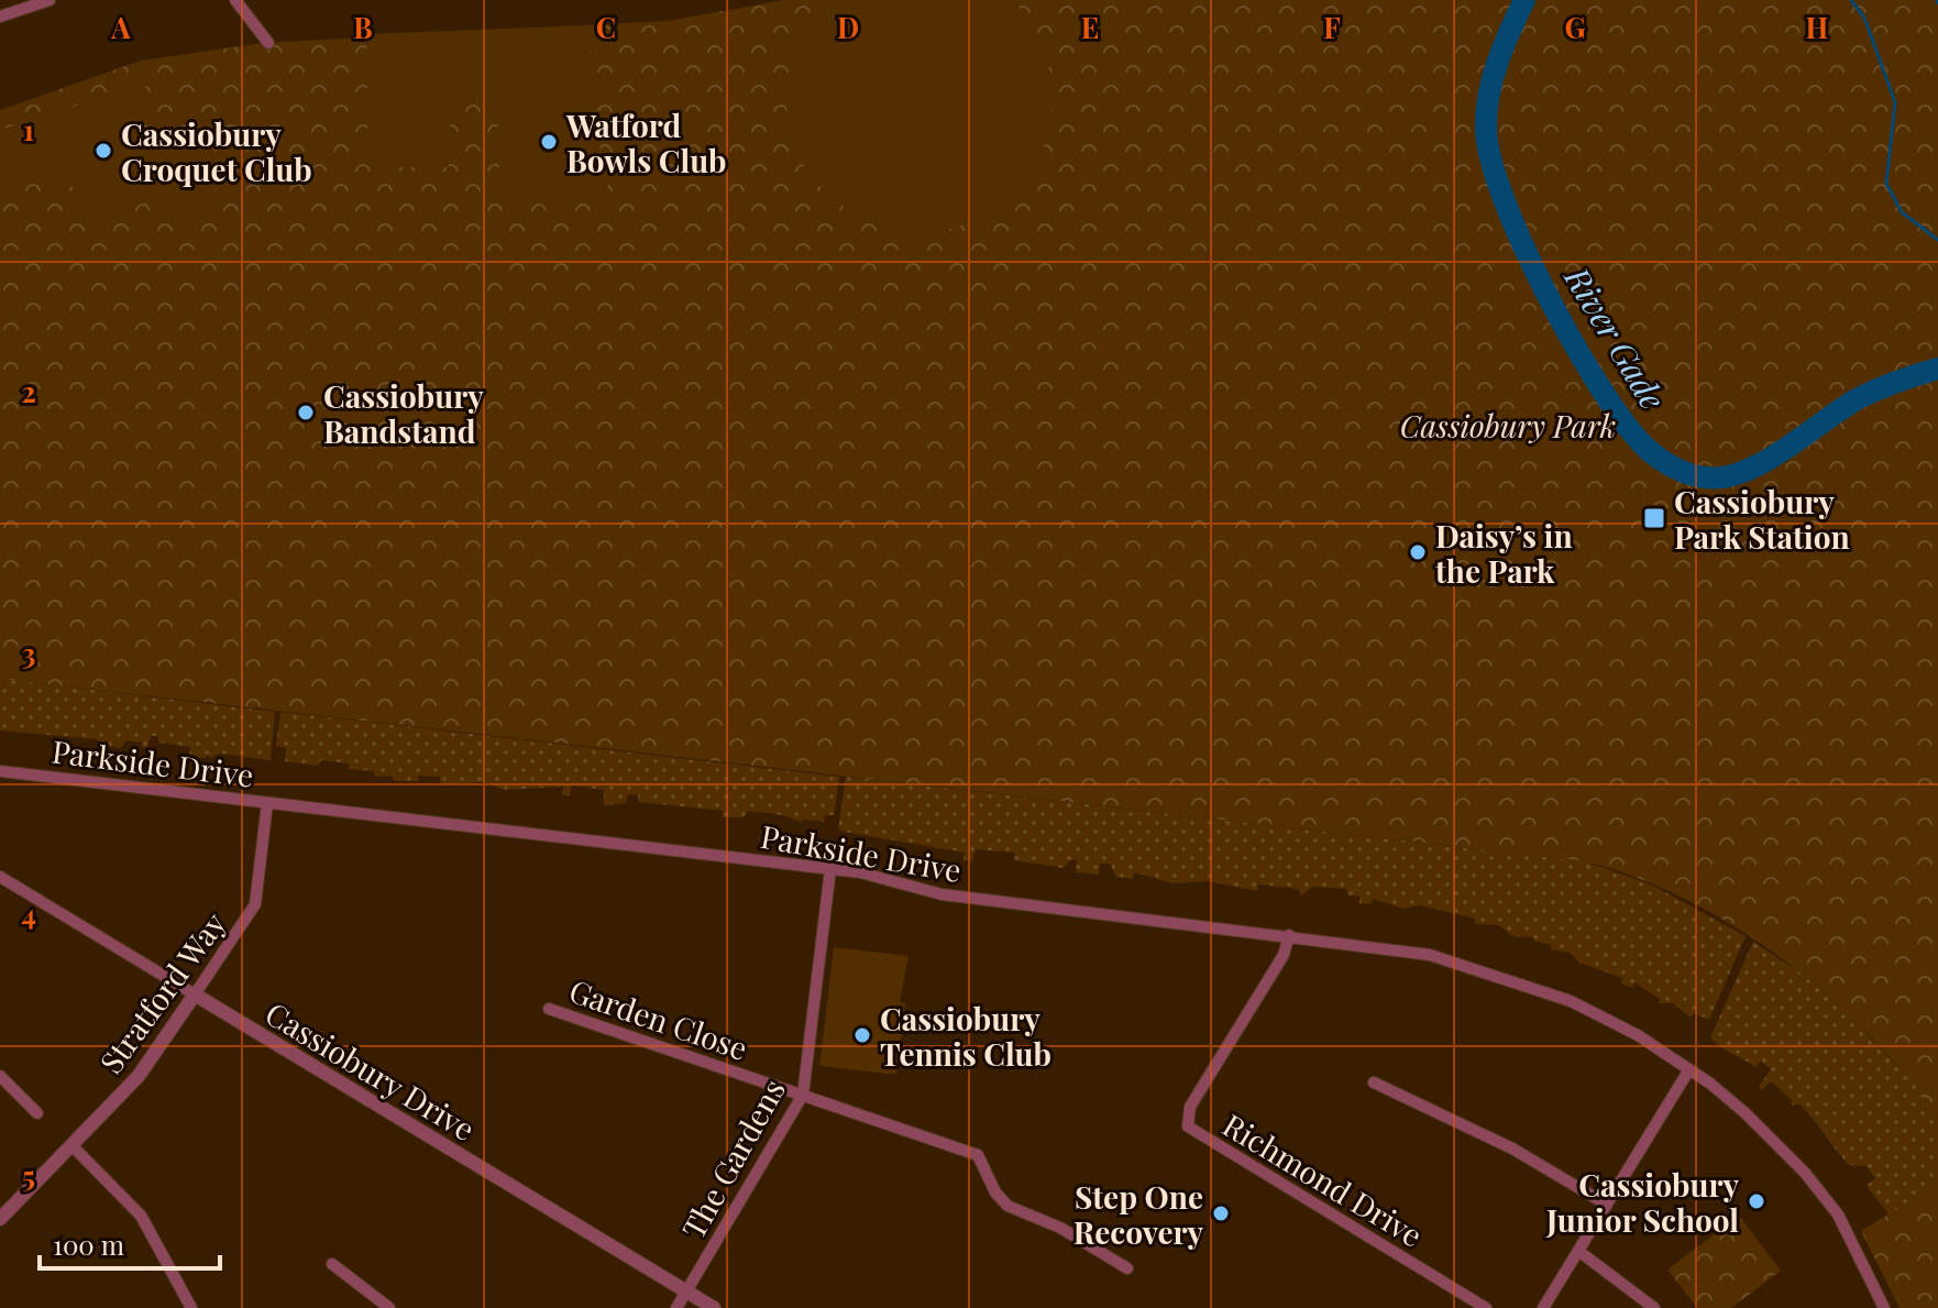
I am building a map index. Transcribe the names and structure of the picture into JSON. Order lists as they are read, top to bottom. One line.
{"streets":{"street":["Parkside Drive","Stratford Way","Garden Close","Cassiobury Drive","The Gardens","Richmond Drive"]},"crossings":[["Parkside Drive","Stratford Way"],["Parkside Drive","The Gardens"],["Parkside Drive","Richmond Drive"],["Stratford Way","Cassiobury Drive"],["Garden Close","The Gardens"],["Cassiobury Drive","The Gardens"]],"water":["River Gade"],"parks":["Cassiobury Park"],"places":{"other":["Watford Bowls Club","Cassiobury Croquet Club","Cassiobury Bandstand","Daisy’s in the Park","Cassiobury Tennis Club","Cassiobury Junior School","Step One Recovery"],"transit":["Cassiobury Park Station"]},"scale_bar":"100 m","grid":{"columns":["A","B","C","D","E","F","G","H"],"rows":["1","2","3","4","5"]}}
